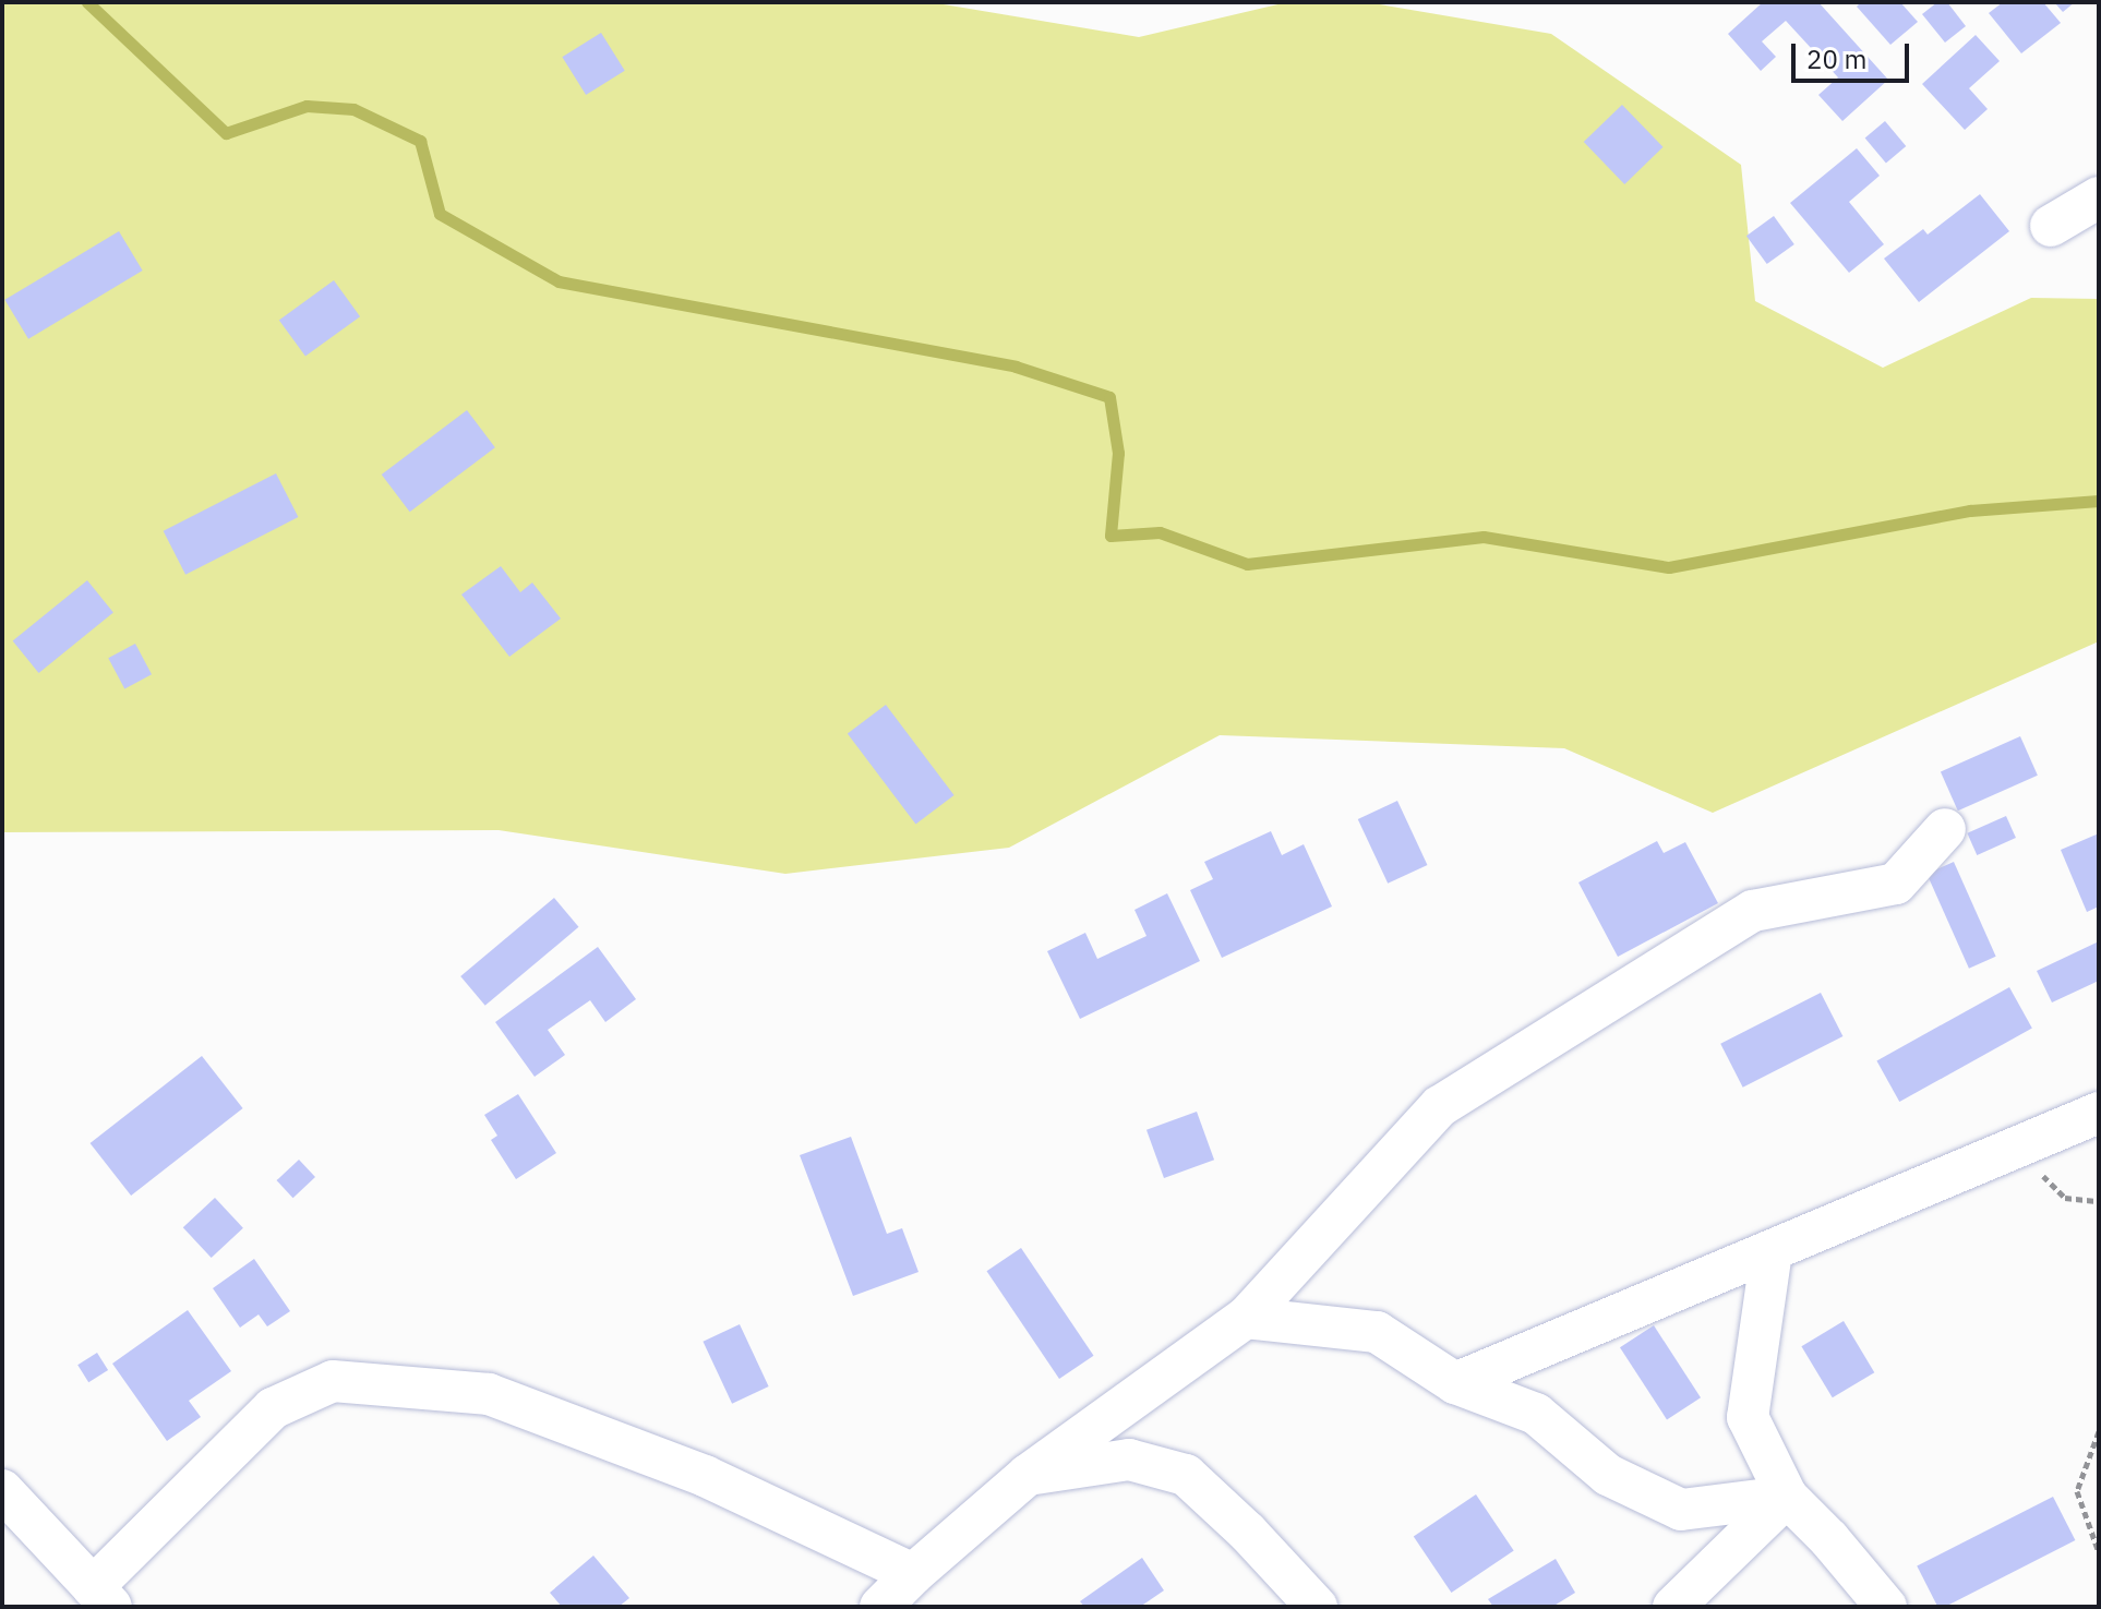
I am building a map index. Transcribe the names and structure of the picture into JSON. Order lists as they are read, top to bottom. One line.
{"scale_bar":"20 m"}
